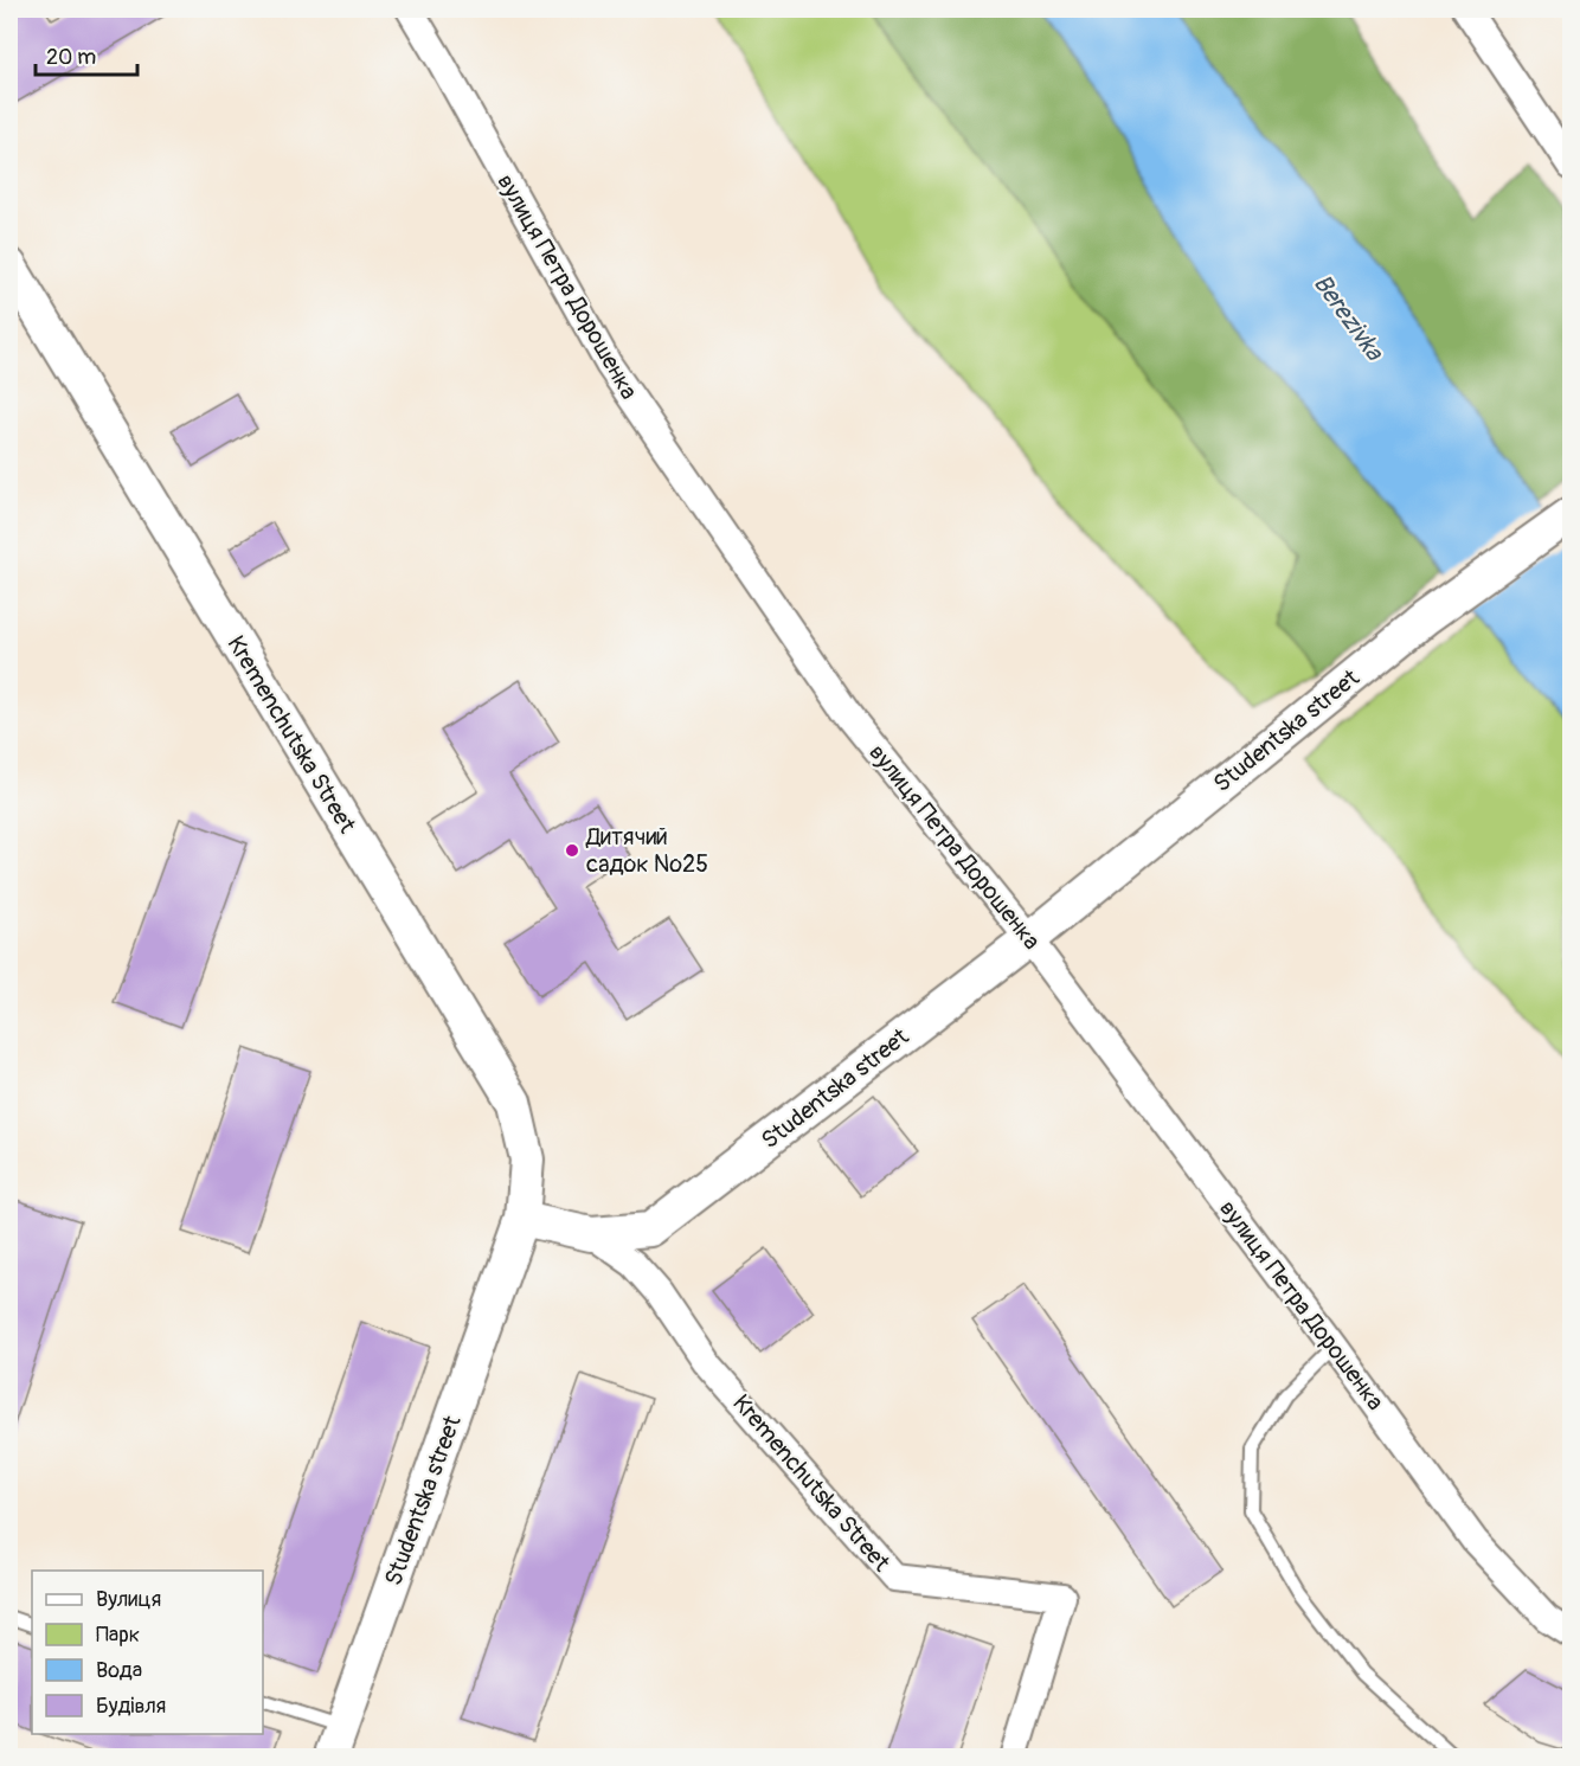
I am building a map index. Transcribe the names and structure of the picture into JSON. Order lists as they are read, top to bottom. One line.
{"streets":{"street":["вулиця Петра Дорошенка","Studentska street","Kremenchutska Street"]},"crossings":[["вулиця Петра Дорошенка","Studentska street"],["Studentska street","Kremenchutska Street"]],"water":["Berezivka"],"places":["Дитячий садок №25"],"legend":["Вулиця","Парк","Вода","Будівля"],"scale_bar":"20 m"}
